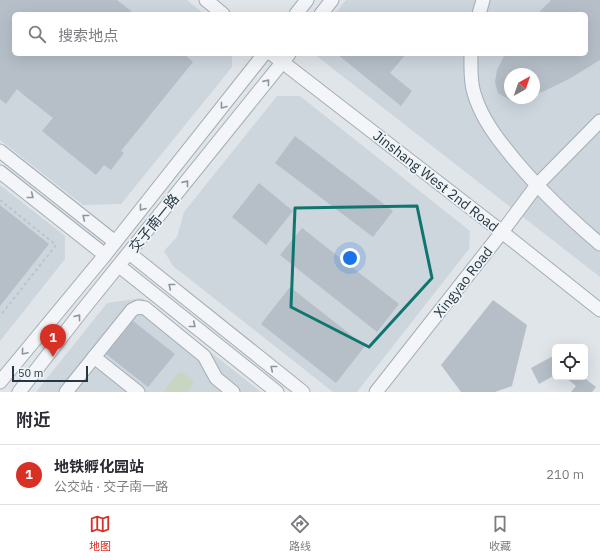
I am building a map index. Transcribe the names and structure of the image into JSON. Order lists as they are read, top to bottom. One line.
{"streets":{"street":["Jinshang West 2nd Road","交子南一路","Xingyao Road"]},"crossings":[["Jinshang West 2nd Road","交子南一路"],["Jinshang West 2nd Road","Xingyao Road"]],"scale_bar":"50 m","north":"top right","page":{"search":"搜索地点","pins":"1","scale":"50 m","heading":"附近","list":[{"mark":"1","name":"地铁孵化园站","note":"公交站 · 交子南一路","value":"210 m"}],"nav":["地图","路线","收藏"]}}
